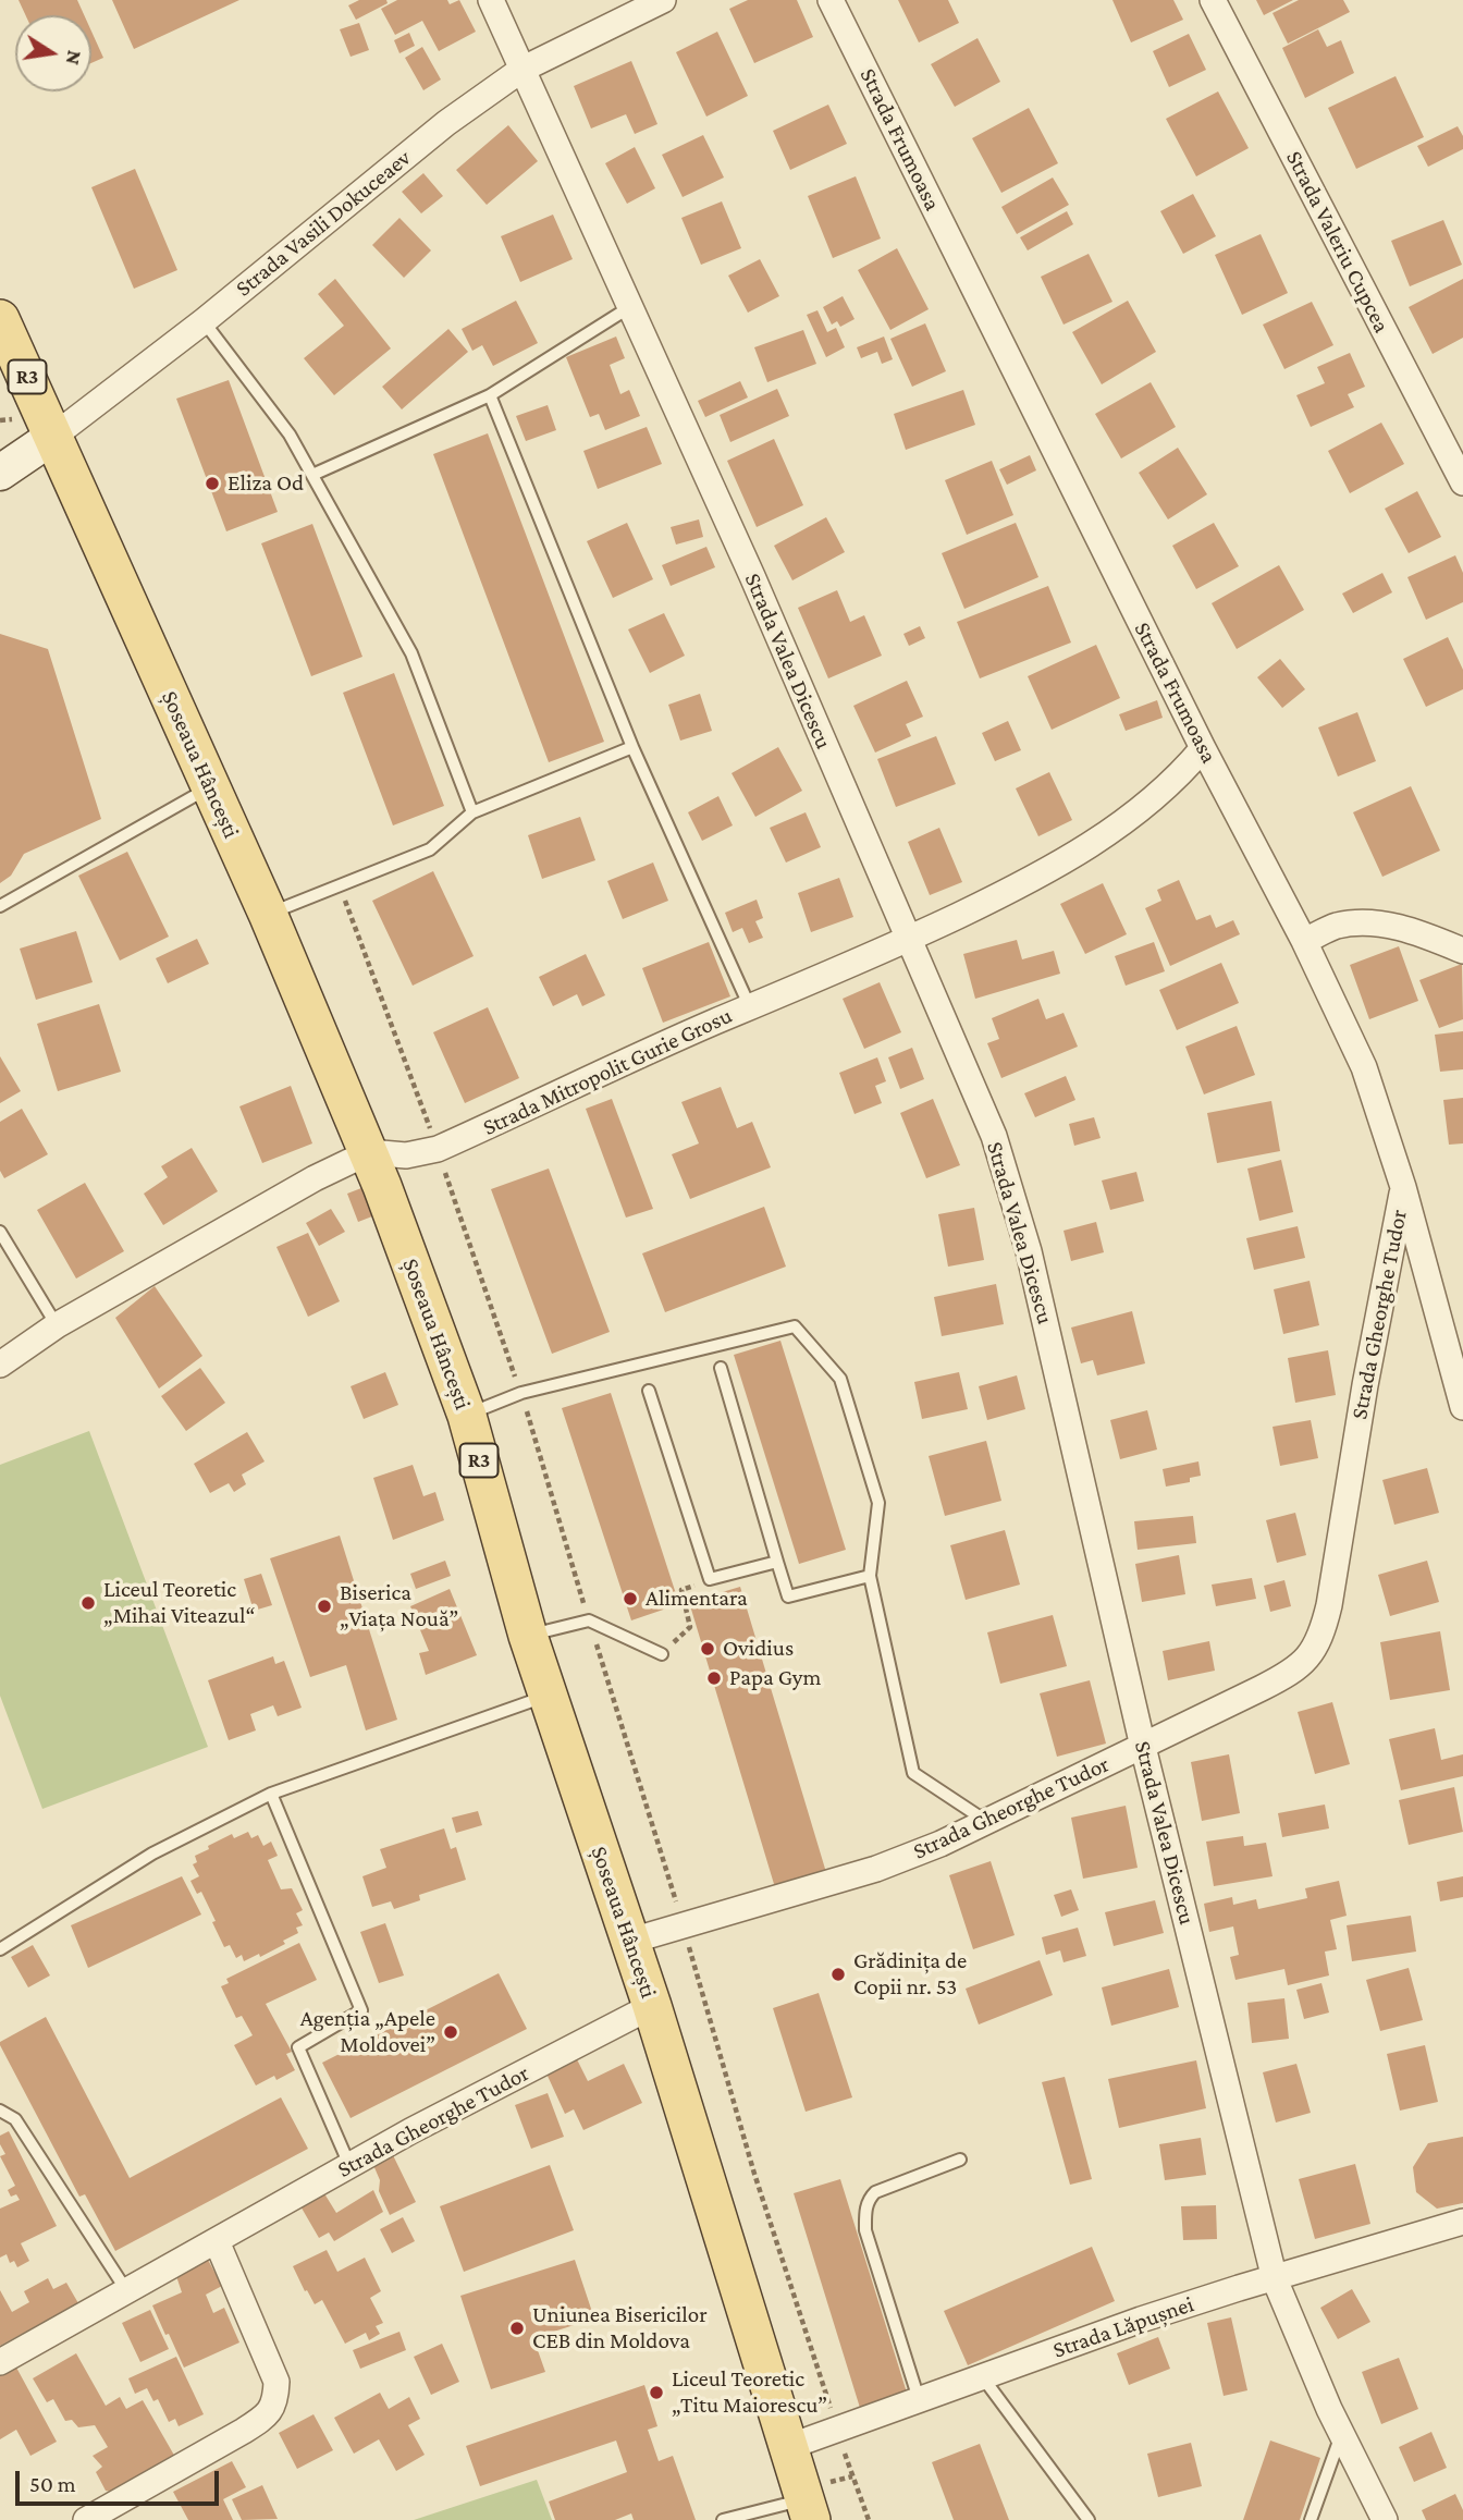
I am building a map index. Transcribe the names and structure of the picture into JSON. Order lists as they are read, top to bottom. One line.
{"streets":{"main road":["Strada Vasili Dokuceaev","R3","Șoseaua Hâncești"],"street":["Strada Frumoasa","Strada Valeriu Cupcea","Strada Valea Dicescu","Strada Mitropolit Gurie Grosu","Strada Gheorghe Tudor","Strada Lăpușnei"]},"crossings":[["Strada Frumoasa","Strada Mitropolit Gurie Grosu"],["Strada Frumoasa","Strada Gheorghe Tudor"],["Strada Vasili Dokuceaev","Strada Valea Dicescu"],["Strada Vasili Dokuceaev","Șoseaua Hâncești"],["Strada Valea Dicescu","Strada Mitropolit Gurie Grosu"],["Strada Valea Dicescu","Strada Gheorghe Tudor"],["Strada Valea Dicescu","Strada Lăpușnei"],["Șoseaua Hâncești","Strada Mitropolit Gurie Grosu"],["Șoseaua Hâncești","Strada Gheorghe Tudor"],["Șoseaua Hâncești","Strada Lăpușnei"]],"places":["Eliza Od","Alimentara","Liceul Teoretic „Mihai Viteazul“","Biserica „Viața Nouă”","Ovidius","Papa Gym","Grădinița de Copii nr. 53","Agenția „Apele Moldovei”","Uniunea Bisericilor CEB din Moldova","Liceul Teoretic „Titu Maiorescu”"],"scale_bar":"50 m","north":"right"}
